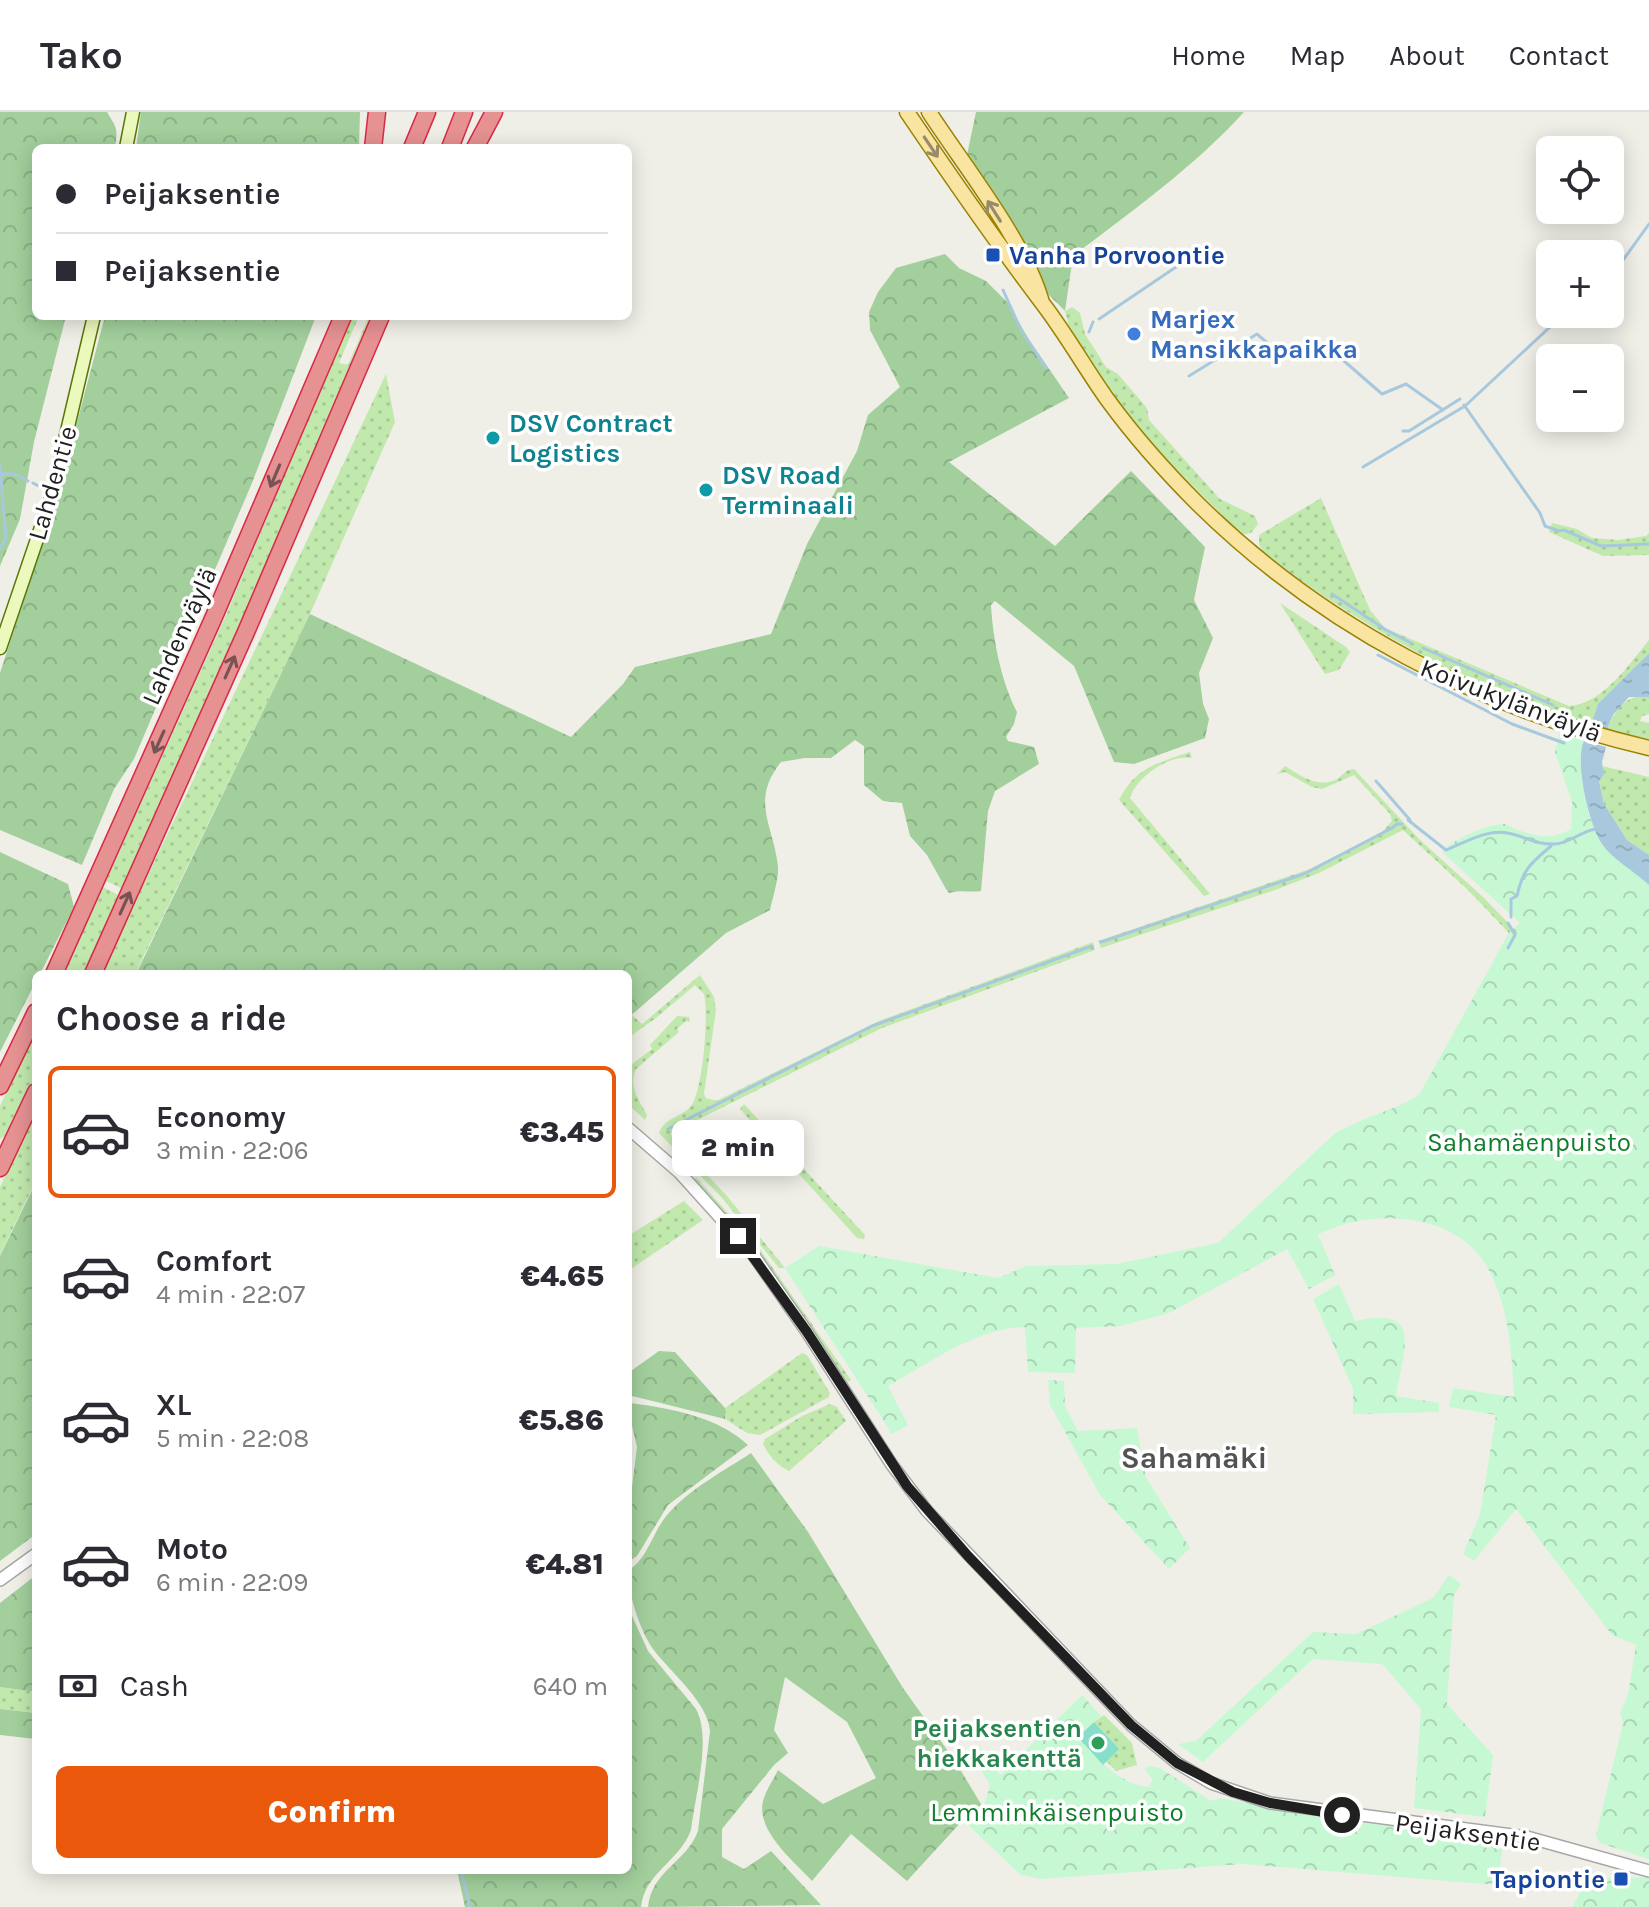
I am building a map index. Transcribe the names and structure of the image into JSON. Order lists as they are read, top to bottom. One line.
{"streets":{"highway":["Lahdenväylä"],"main road":["Lahdentie","Koivukylänväylä"],"street":["Peijaksentie"]},"districts":["Sahamäki"],"parks":["Sahamäenpuisto","Lemminkäisenpuisto"],"places":{"transit":["Vanha Porvoontie","Tapiontie"],"other":["Marjex Mansikkapaikka","DSV Contract Logistics","DSV Road Terminaali","Peijaksentien hiekkakenttä"]},"page":{"header":"Tako","nav":["Home","Map","About","Contact"],"map_buttons":["+","−"],"banner":["Peijaksentie","Peijaksentie"],"heading":"Choose a ride","list":[{"name":"Economy","note":"3 min · 22:06","value":"€3.45"},{"name":"Comfort","note":"4 min · 22:07","value":"€4.65"},{"name":"XL","note":"5 min · 22:08","value":"€5.86"},{"name":"Moto","note":"6 min · 22:09","value":"€4.81"}],"bubble":"2 min","pay":["Cash","640 m"],"buttons":"Confirm"}}
